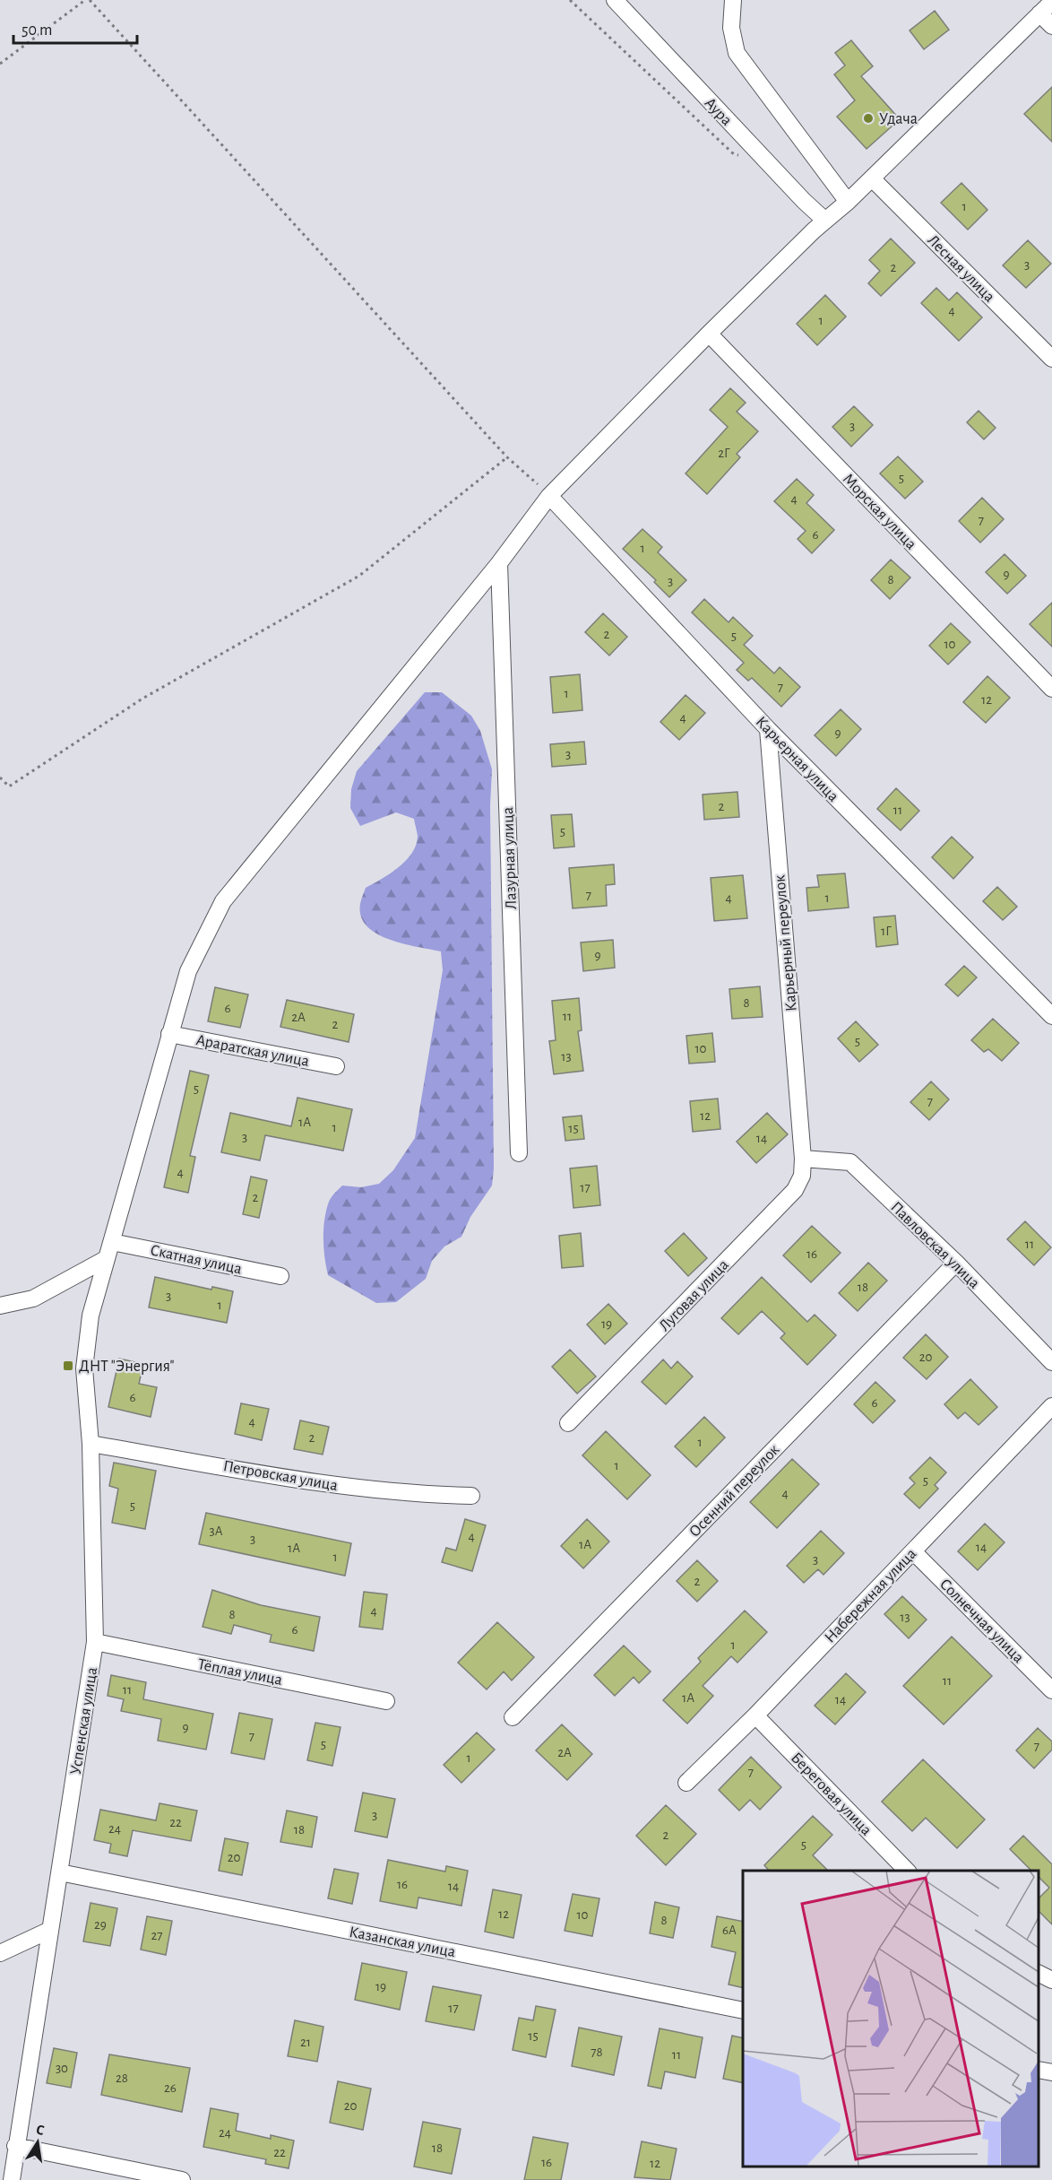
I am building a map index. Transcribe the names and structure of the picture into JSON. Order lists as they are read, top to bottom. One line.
{"streets":{"street":["Аура","Лесная улица","Морская улица","Карьерная улица","Лазурная улица","Карьерный переулок","Араратская улица","Павловская улица","Скатная улица","Луговая улица","Петровская улица","Осенний переулок","Набережная улица","Солнечная улица","Тёплая улица","Успенская улица","Береговая улица","Казанская улица"]},"crossings":[["Аура","Успенская улица"],["Лесная улица","Успенская улица"],["Морская улица","Успенская улица"],["Карьерная улица","Карьерный переулок"],["Карьерная улица","Успенская улица"],["Лазурная улица","Успенская улица"],["Карьерный переулок","Павловская улица"],["Карьерный переулок","Луговая улица"],["Араратская улица","Успенская улица"],["Павловская улица","Луговая улица"],["Павловская улица","Осенний переулок"],["Скатная улица","Успенская улица"],["Петровская улица","Успенская улица"],["Набережная улица","Солнечная улица"],["Набережная улица","Береговая улица"],["Тёплая улица","Успенская улица"],["Успенская улица","Казанская улица"]],"places":{"other":["Удача"],"transit":["ДНТ \"Энергия\""]},"house_numbers":["1","3","2","4","1","3","2Г","5","4","7","6","1","9","8","3","2","5","10","7","1","12","4","9","3","2","11","5","7","4","1","1Г","9","8","6","11","2А","2","5","10","13","5","7","12","1А","1","15","3","14","4","17","2","11","16","18","3","1","19","20","6","6","4","2","1","1","5","4","5","3А","4","3","1А","14","1А","1","3","2","4","8","13","6","1","11","11","1А","14","9","7","5","7","2А","1","7","3","22","24","18","2","5","20","16","14","12","10","8","29","6А","27","19","17","15","21","78","11","30","28","26","20","24","18","22","16","12"],"scale_bar":"50 m","north":"top"}
